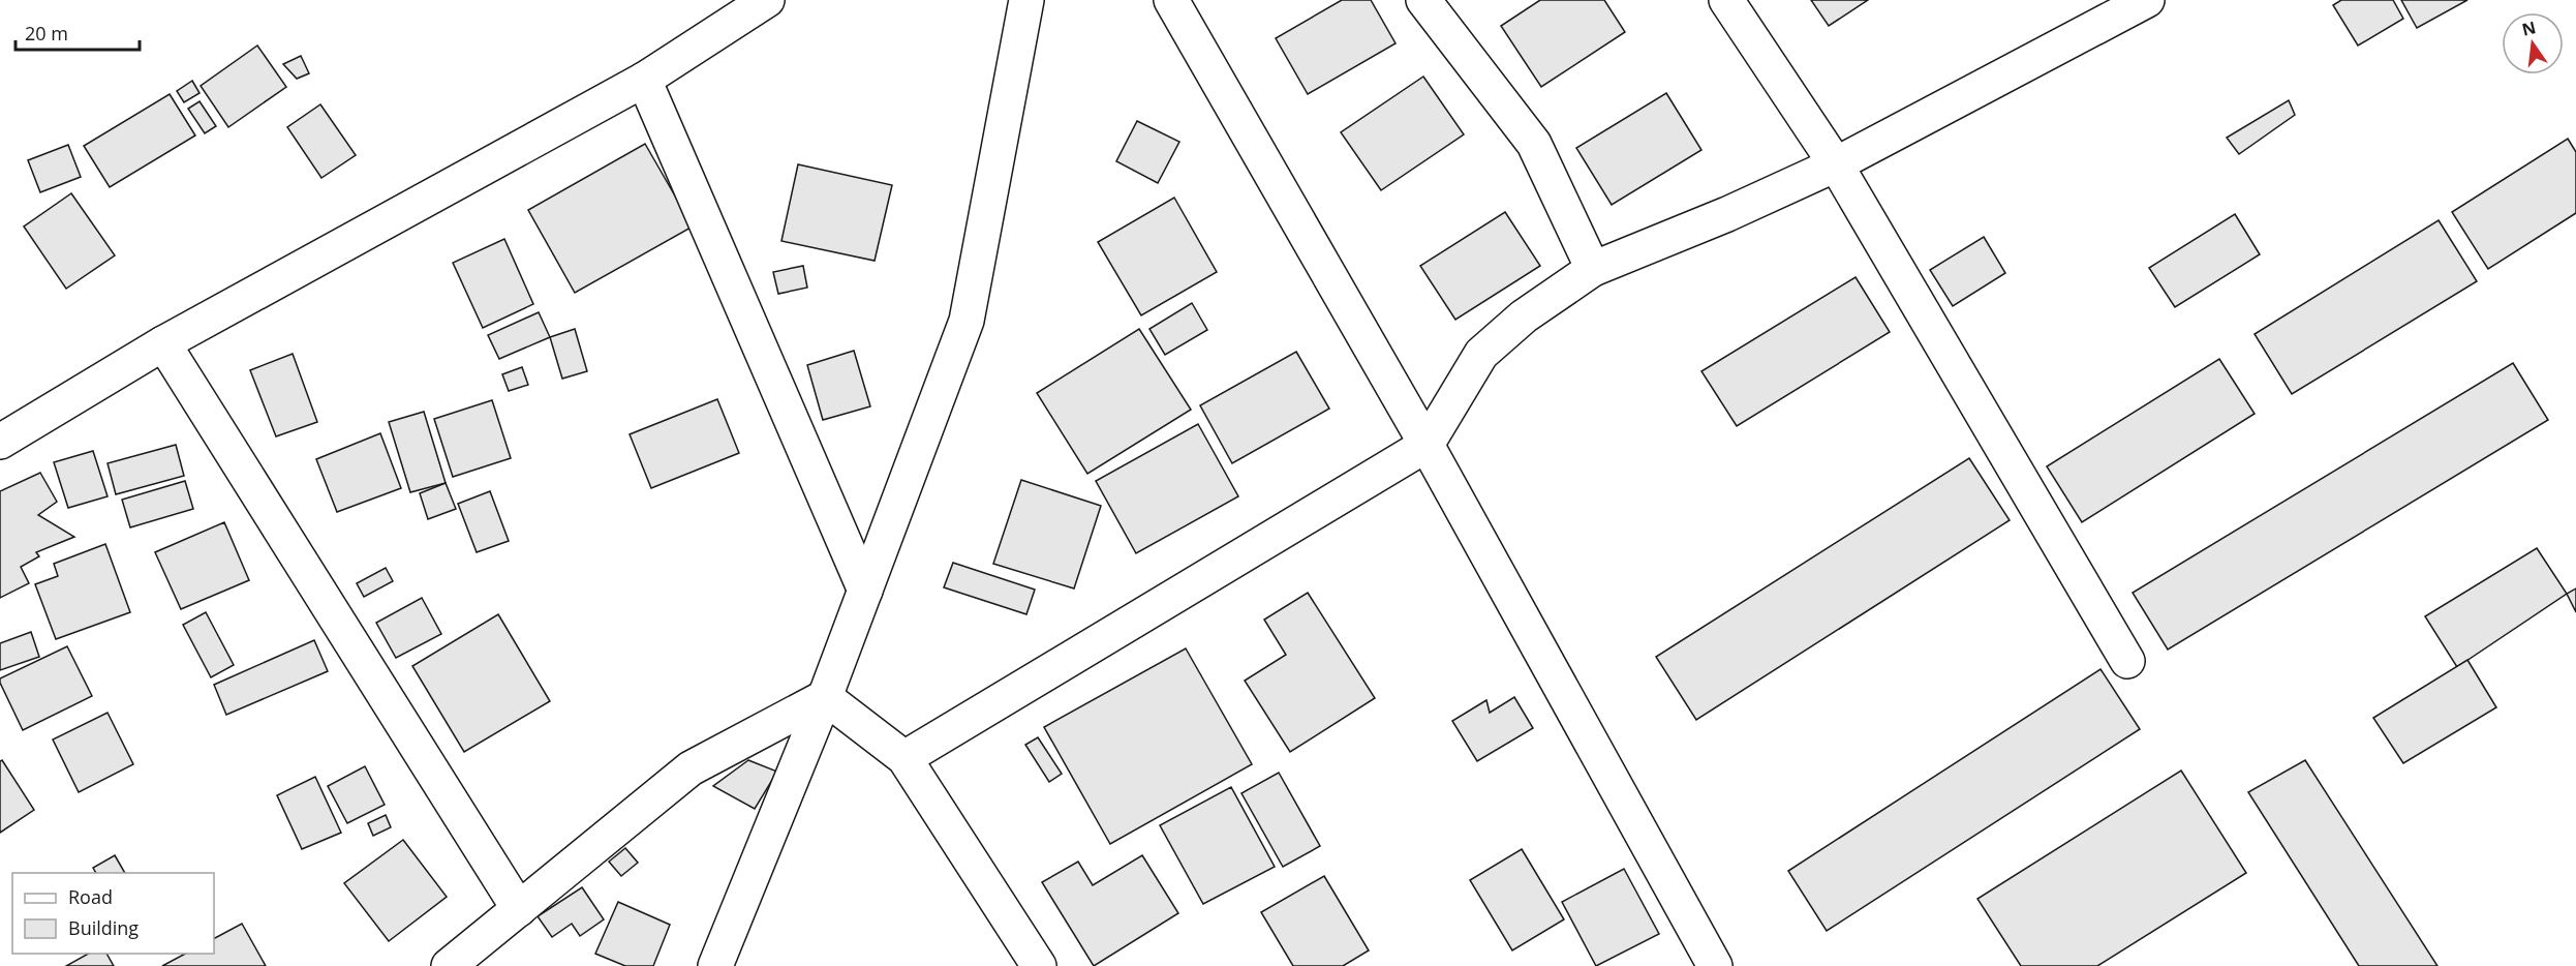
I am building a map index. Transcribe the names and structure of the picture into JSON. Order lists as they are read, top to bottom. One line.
{"legend":["Road","Building"],"scale_bar":"20 m","north":"top"}
